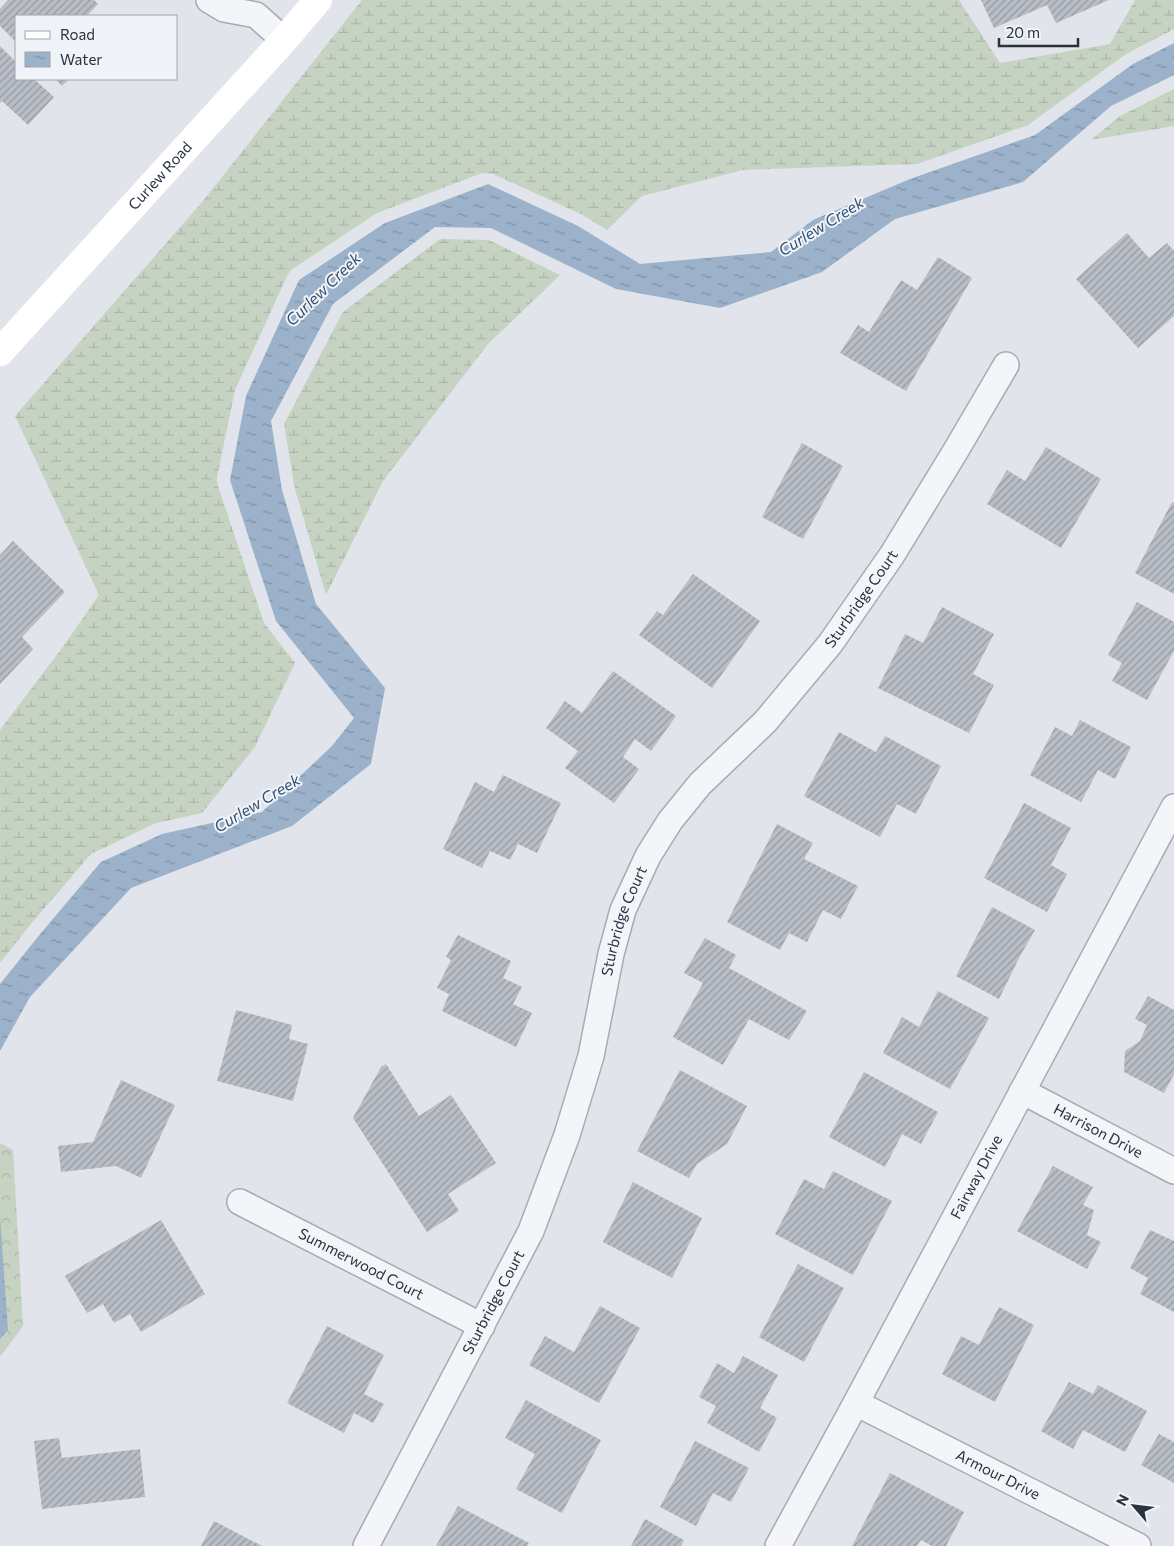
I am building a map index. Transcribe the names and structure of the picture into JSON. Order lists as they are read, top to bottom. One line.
{"streets":{"main road":["Curlew Road"],"street":["Sturbridge Court","Harrison Drive","Fairway Drive","Summerwood Court","Armour Drive"]},"crossings":[["Sturbridge Court","Summerwood Court"],["Harrison Drive","Fairway Drive"],["Fairway Drive","Armour Drive"]],"water":["Curlew Creek"],"legend":["Road","Water"],"scale_bar":"20 m","north":"top left"}
